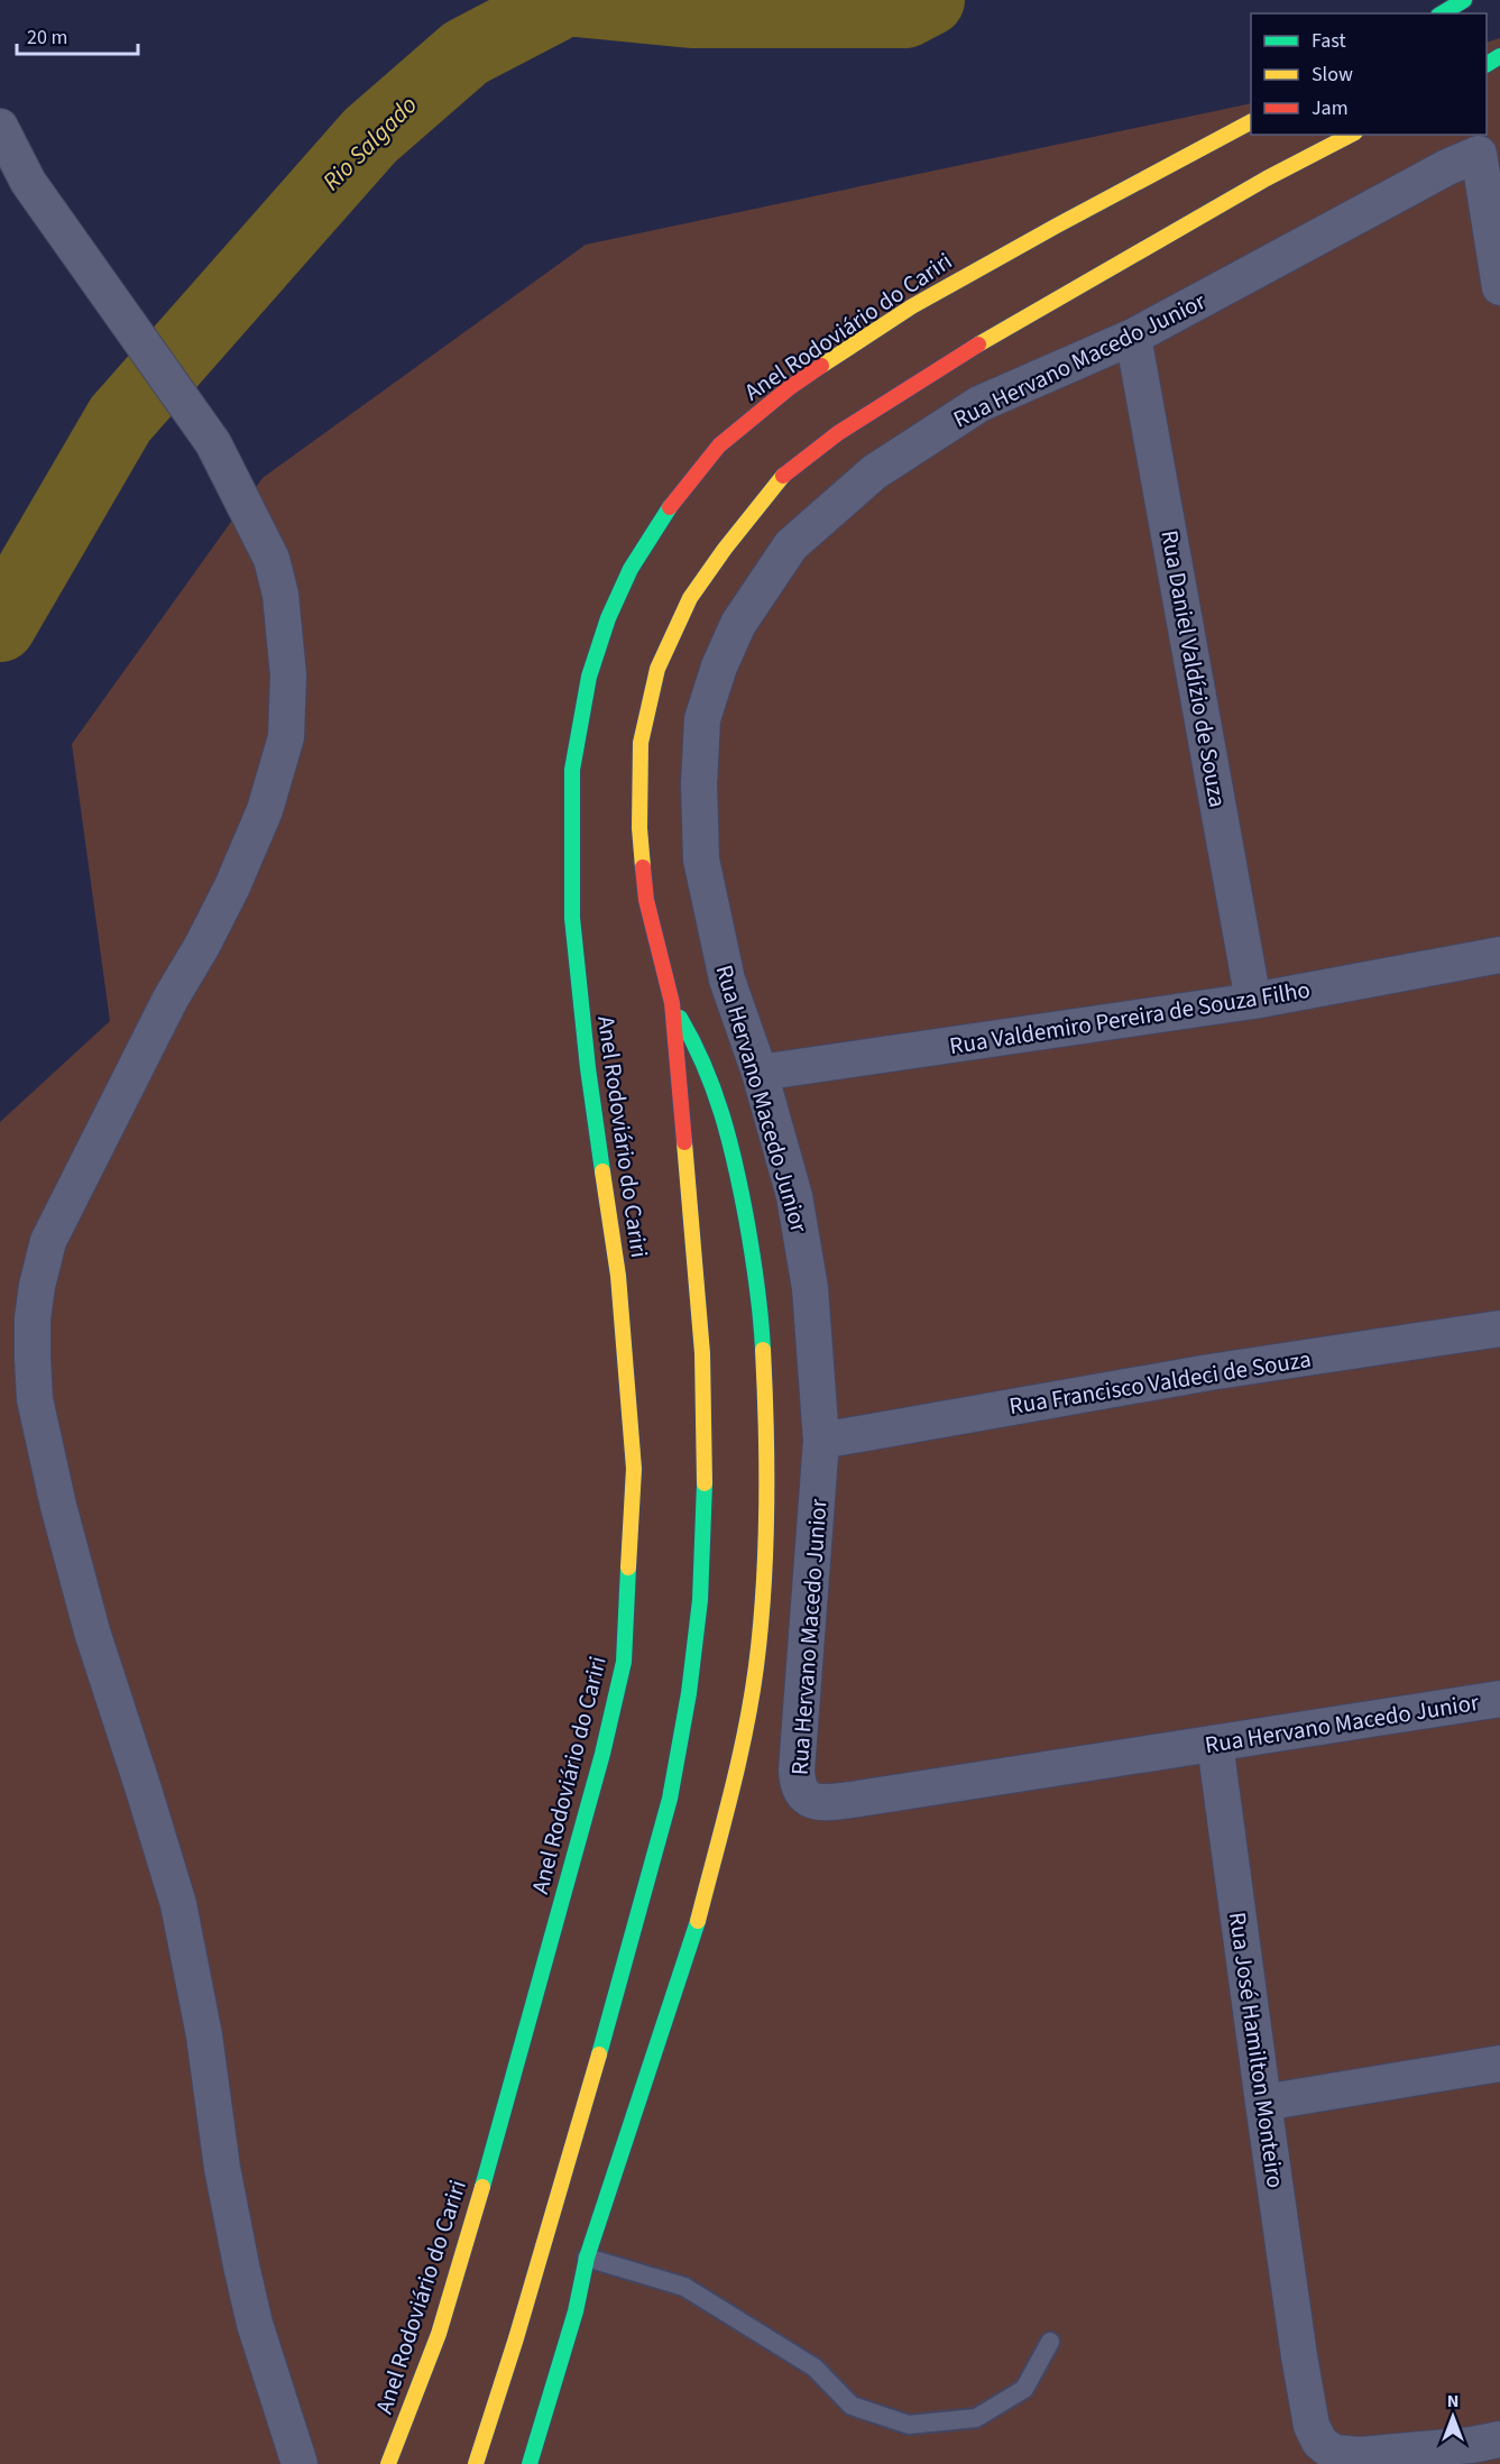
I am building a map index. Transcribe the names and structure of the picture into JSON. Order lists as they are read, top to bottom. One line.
{"streets":{"main road":["Anel Rodoviário do Cariri"],"street":["Rua Hervano Macedo Junior","Rua Daniel Valdízio de Souza","Rua Valdemiro Pereira de Souza Filho","Rua Francisco Valdeci de Souza","Rua José Hamilton Monteiro"]},"crossings":[["Rua Hervano Macedo Junior","Rua Daniel Valdízio de Souza"],["Rua Hervano Macedo Junior","Rua Valdemiro Pereira de Souza Filho"],["Rua Hervano Macedo Junior","Rua Francisco Valdeci de Souza"],["Rua Hervano Macedo Junior","Rua José Hamilton Monteiro"],["Rua Daniel Valdízio de Souza","Rua Valdemiro Pereira de Souza Filho"]],"water":["Rio Salgado"],"legend":["Fast","Slow","Jam"],"scale_bar":"20 m","north":"top"}
